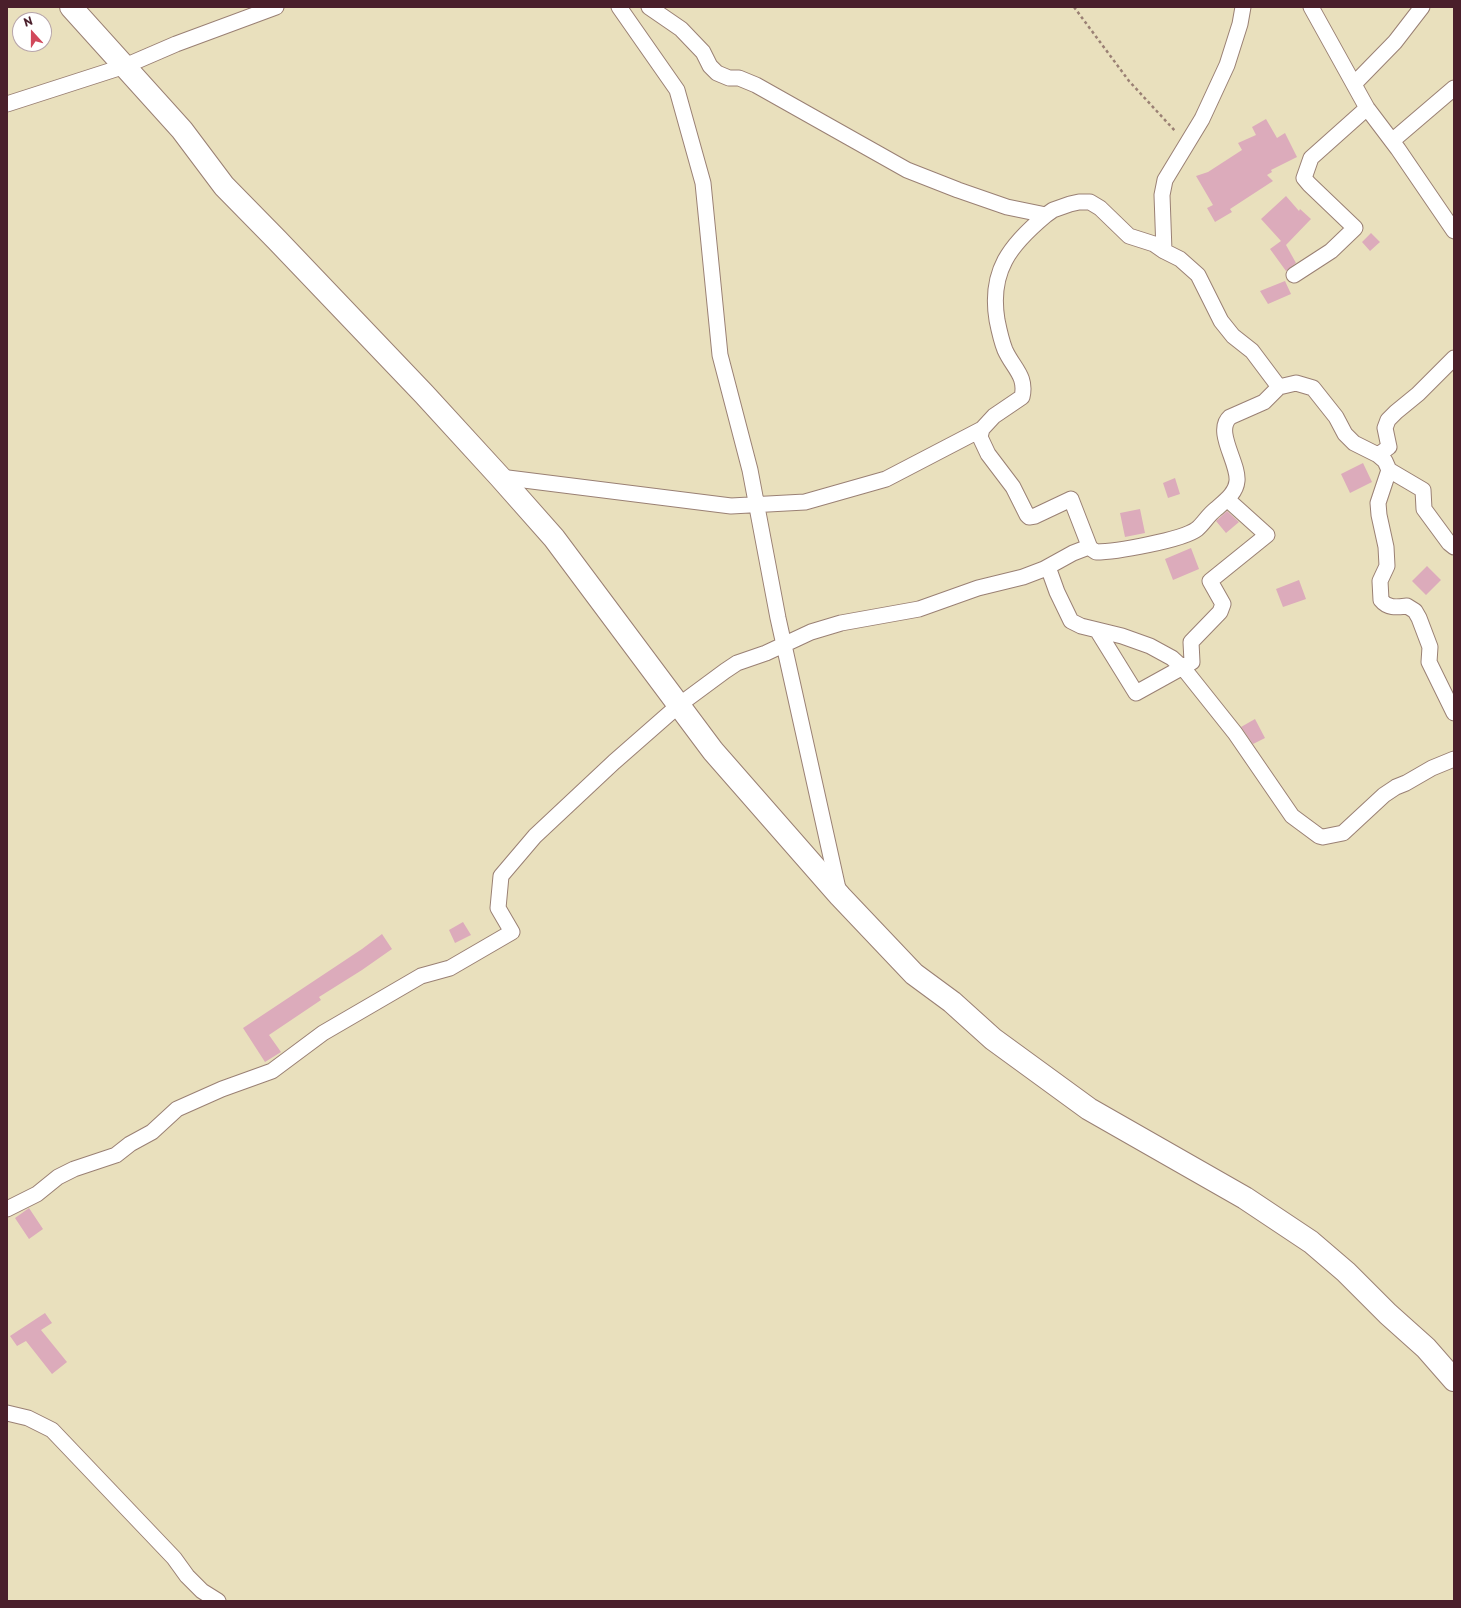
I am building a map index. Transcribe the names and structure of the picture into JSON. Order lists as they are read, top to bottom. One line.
{"north":"top"}
